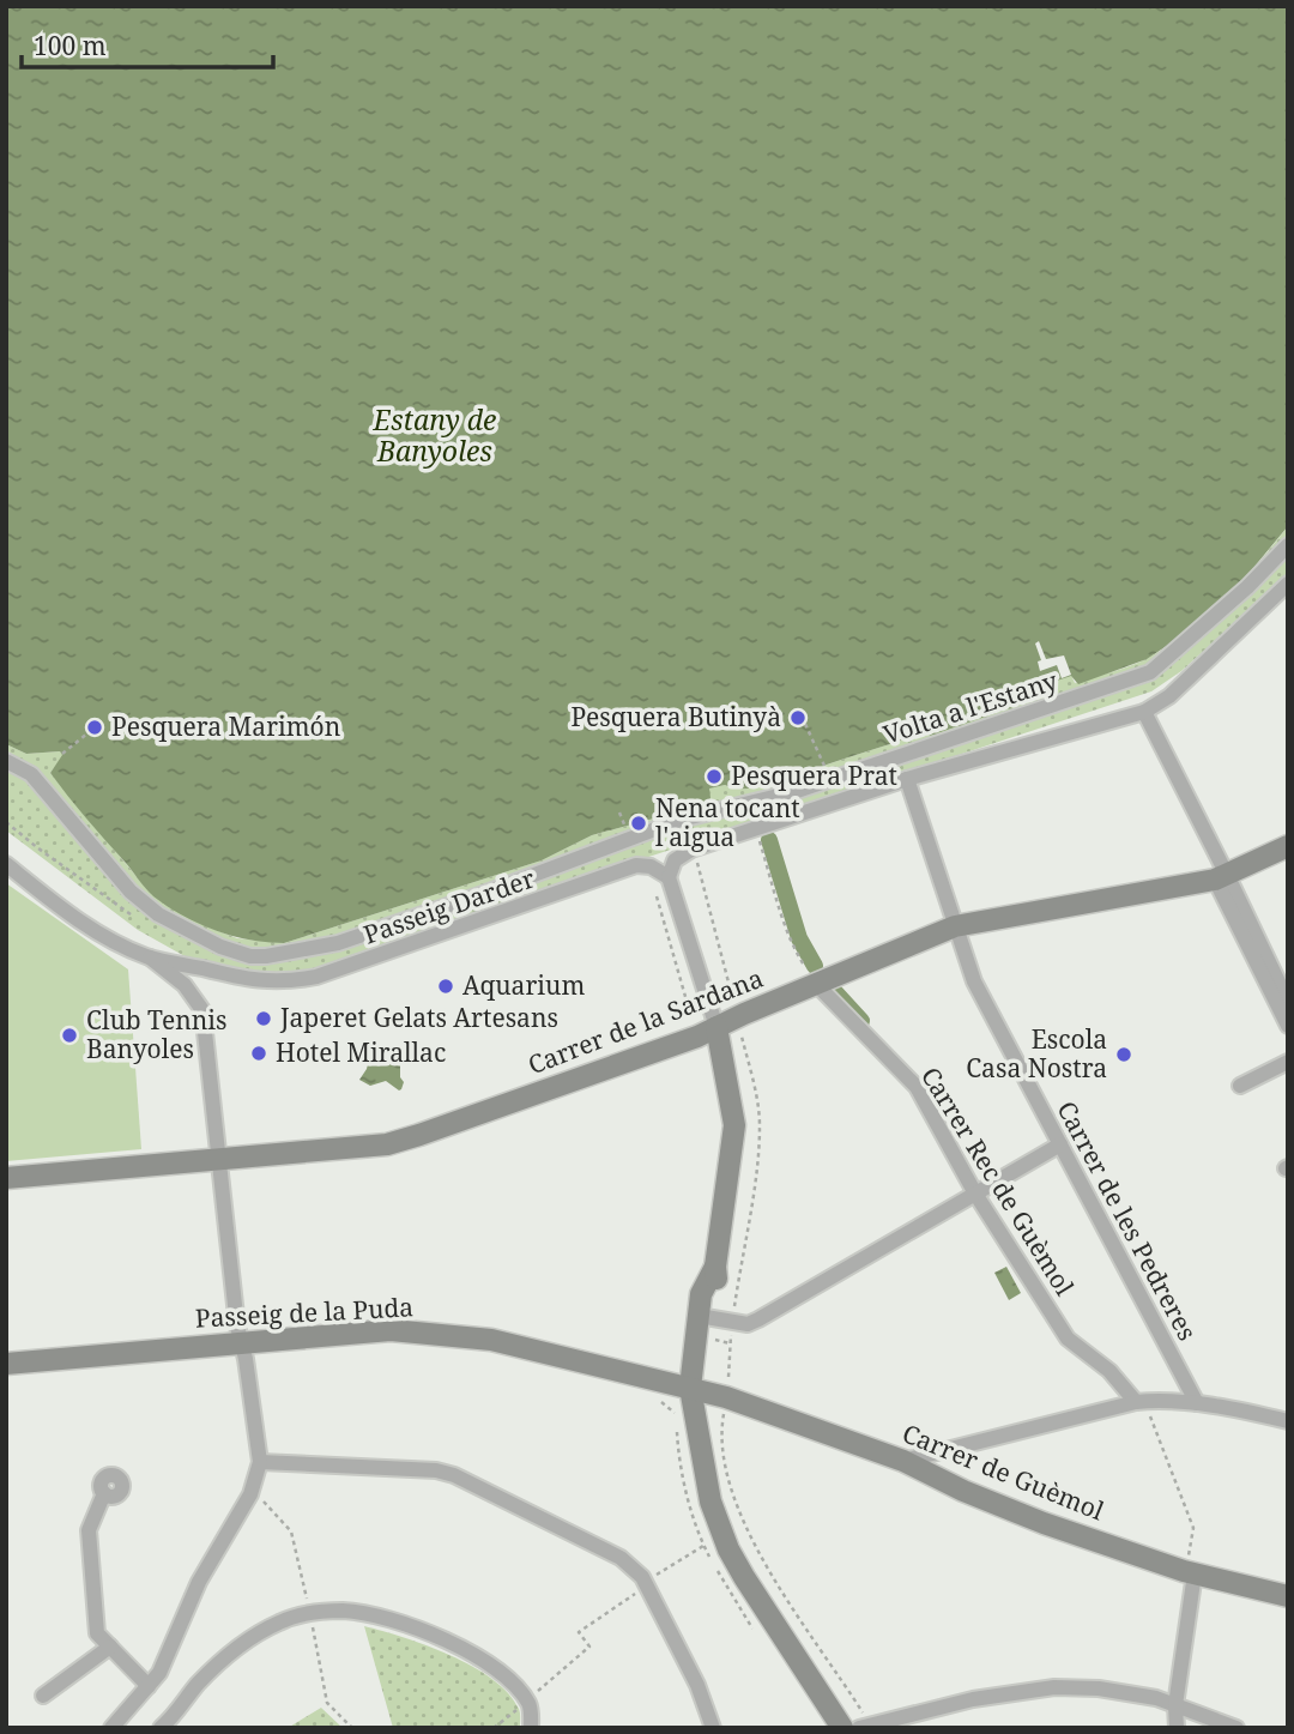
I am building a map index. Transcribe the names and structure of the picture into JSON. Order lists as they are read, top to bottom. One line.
{"streets":{"main road":["Carrer de la Sardana","Passeig de la Puda","Carrer de Guèmol"],"street":["Volta a l'Estany","Passeig Darder","Carrer Rec de Guèmol","Carrer de les Pedreres"]},"crossings":[["Volta a l'Estany","Passeig Darder"],["Carrer de la Sardana","Carrer Rec de Guèmol"],["Carrer de la Sardana","Carrer de les Pedreres"],["Passeig de la Puda","Carrer de Guèmol"]],"water":["Estany de Banyoles"],"places":["Pesquera Butinyà","Pesquera Marimón","Pesquera Prat","Nena tocant l'aigua","Aquarium","Japeret Gelats Artesans","Club Tennis Banyoles","Hotel Mirallac","Escola Casa Nostra"],"scale_bar":"100 m"}
